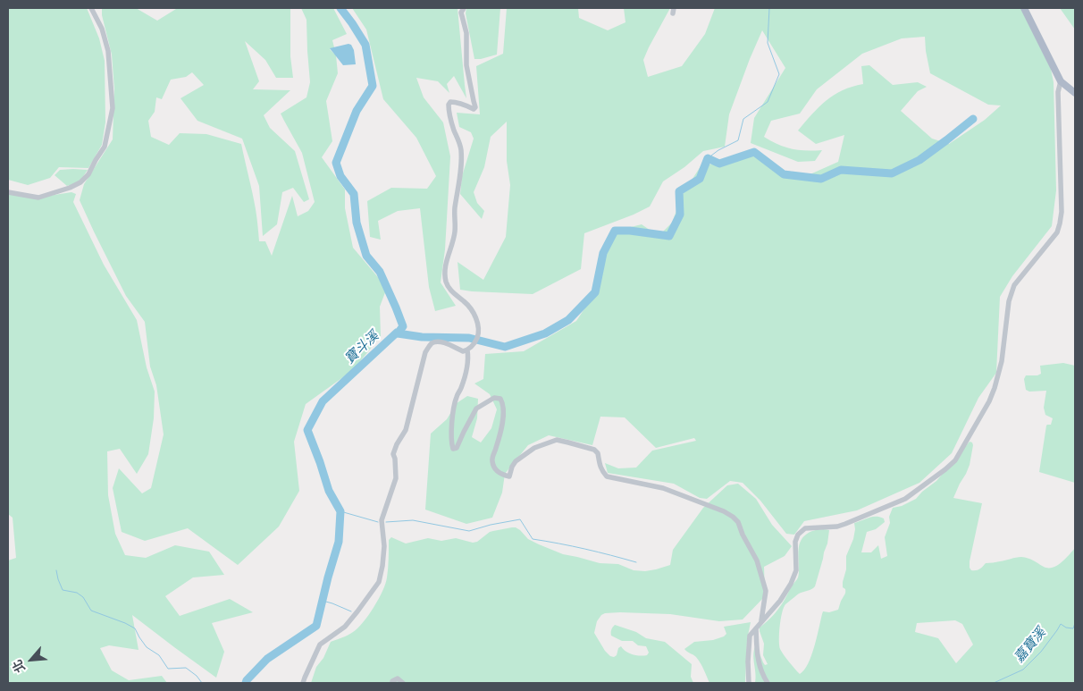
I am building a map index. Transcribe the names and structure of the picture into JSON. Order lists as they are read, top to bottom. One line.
{"water":["寶斗溪","嘉寶溪"],"north":"bottom left"}
